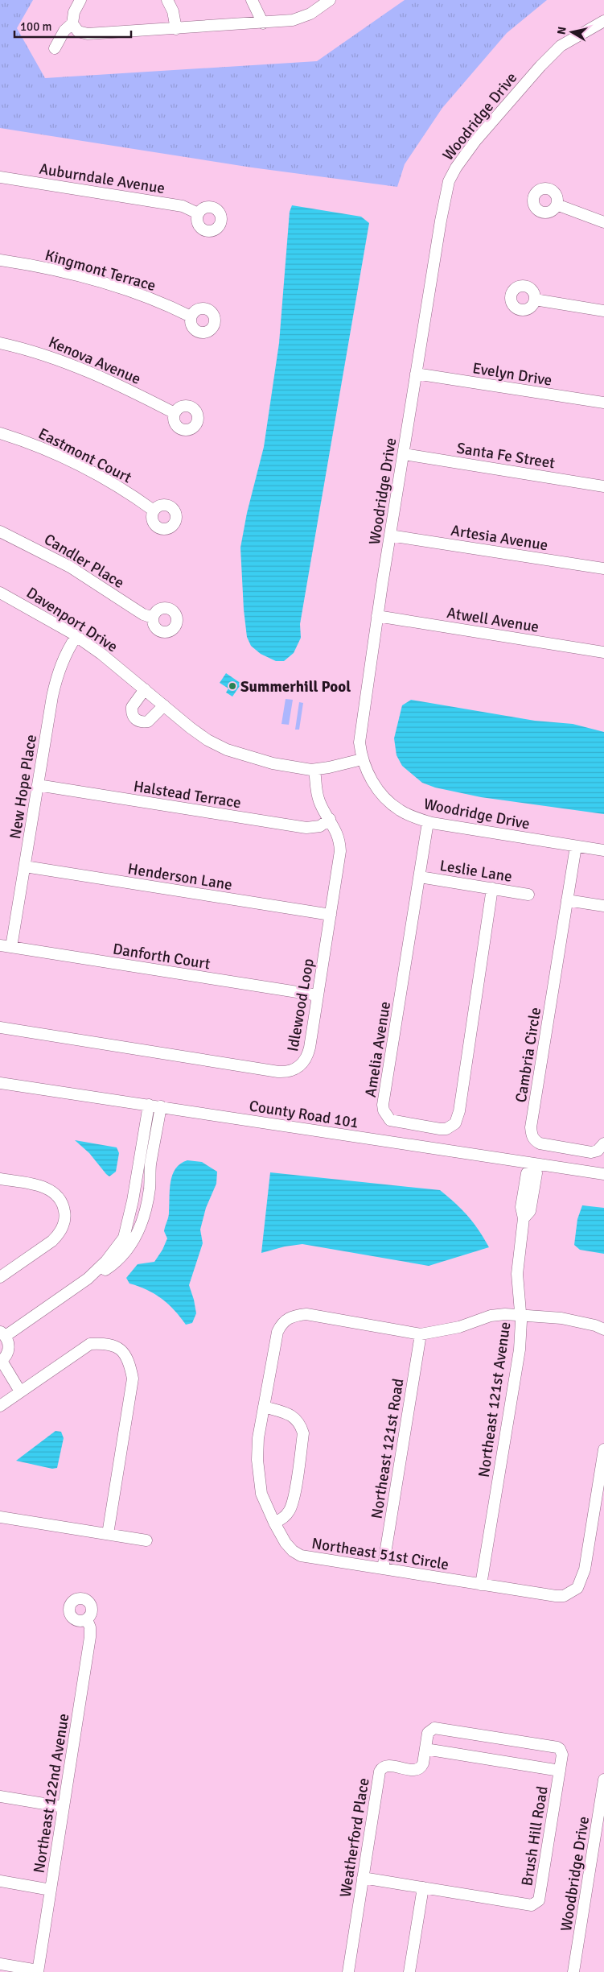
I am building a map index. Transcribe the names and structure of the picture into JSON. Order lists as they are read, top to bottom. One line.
{"streets":{"street":["Woodridge Drive","Auburndale Avenue","Kingmont Terrace","Kenova Avenue","Evelyn Drive","Eastmont Court","Santa Fe Street","Artesia Avenue","Candler Place","Davenport Drive","Atwell Avenue","New Hope Place","Halstead Terrace","Leslie Lane","Henderson Lane","Danforth Court","Idlewood Loop","Amelia Avenue","Cambria Circle","County Road 101","Northeast 121st Avenue","Northeast 121st Road","Northeast 51st Circle","Northeast 122nd Avenue","Brush Hill Road","Weatherford Place","Woodbridge Drive"]},"crossings":[["Woodridge Drive","Evelyn Drive"],["Woodridge Drive","Santa Fe Street"],["Woodridge Drive","Artesia Avenue"],["Woodridge Drive","Davenport Drive"],["Woodridge Drive","Atwell Avenue"],["Woodridge Drive","Amelia Avenue"],["Woodridge Drive","Cambria Circle"],["Davenport Drive","New Hope Place"],["Davenport Drive","Idlewood Loop"],["New Hope Place","Halstead Terrace"],["New Hope Place","Henderson Lane"],["New Hope Place","Danforth Court"],["Halstead Terrace","Idlewood Loop"],["Leslie Lane","Amelia Avenue"],["Henderson Lane","Idlewood Loop"],["Danforth Court","Idlewood Loop"],["County Road 101","Northeast 121st Avenue"],["Northeast 121st Avenue","Northeast 51st Circle"],["Northeast 121st Road","Northeast 51st Circle"],["Brush Hill Road","Weatherford Place"]],"places":["Summerhill Pool"],"scale_bar":"100 m","north":"left"}
